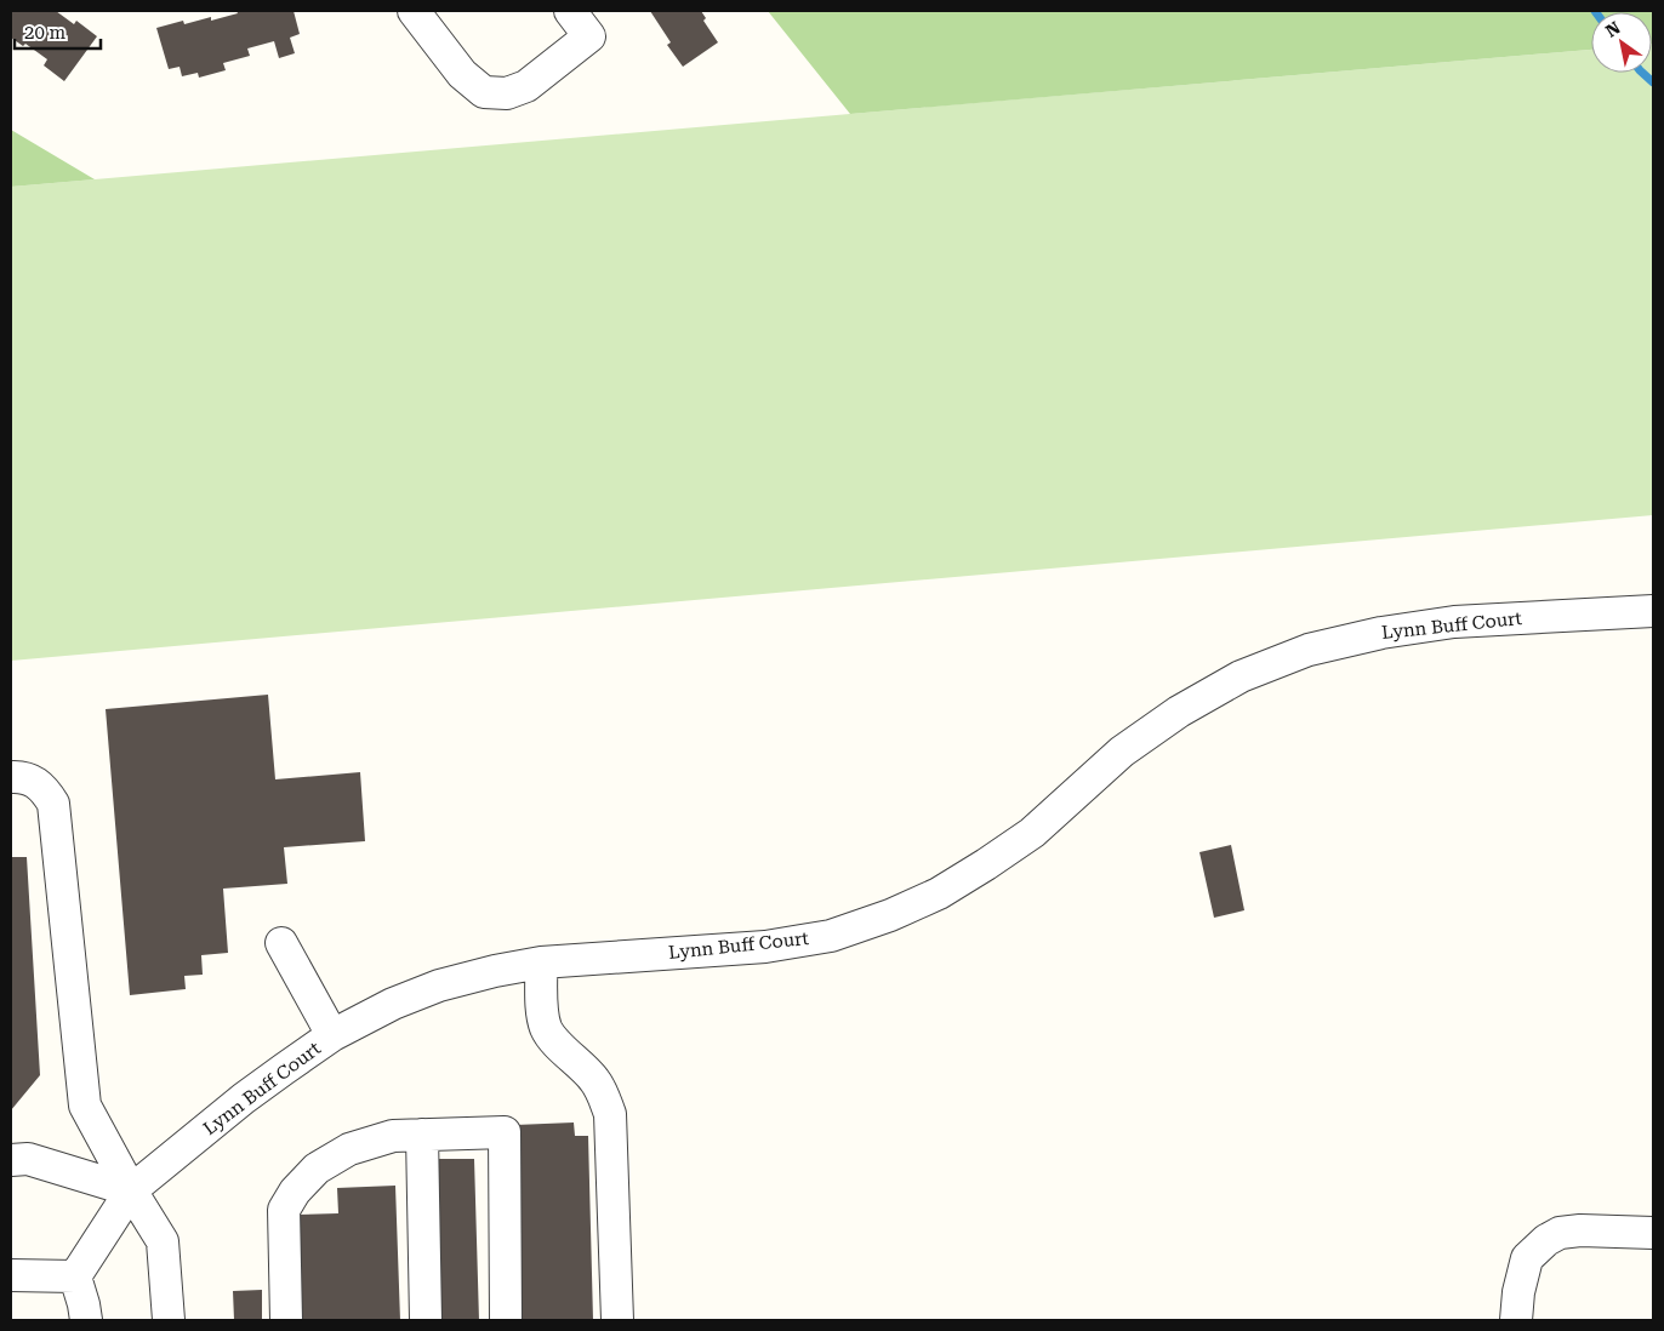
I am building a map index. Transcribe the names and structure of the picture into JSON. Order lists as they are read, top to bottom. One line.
{"streets":{"street":["Lynn Buff Court"]},"scale_bar":"20 m","north":"top left"}
